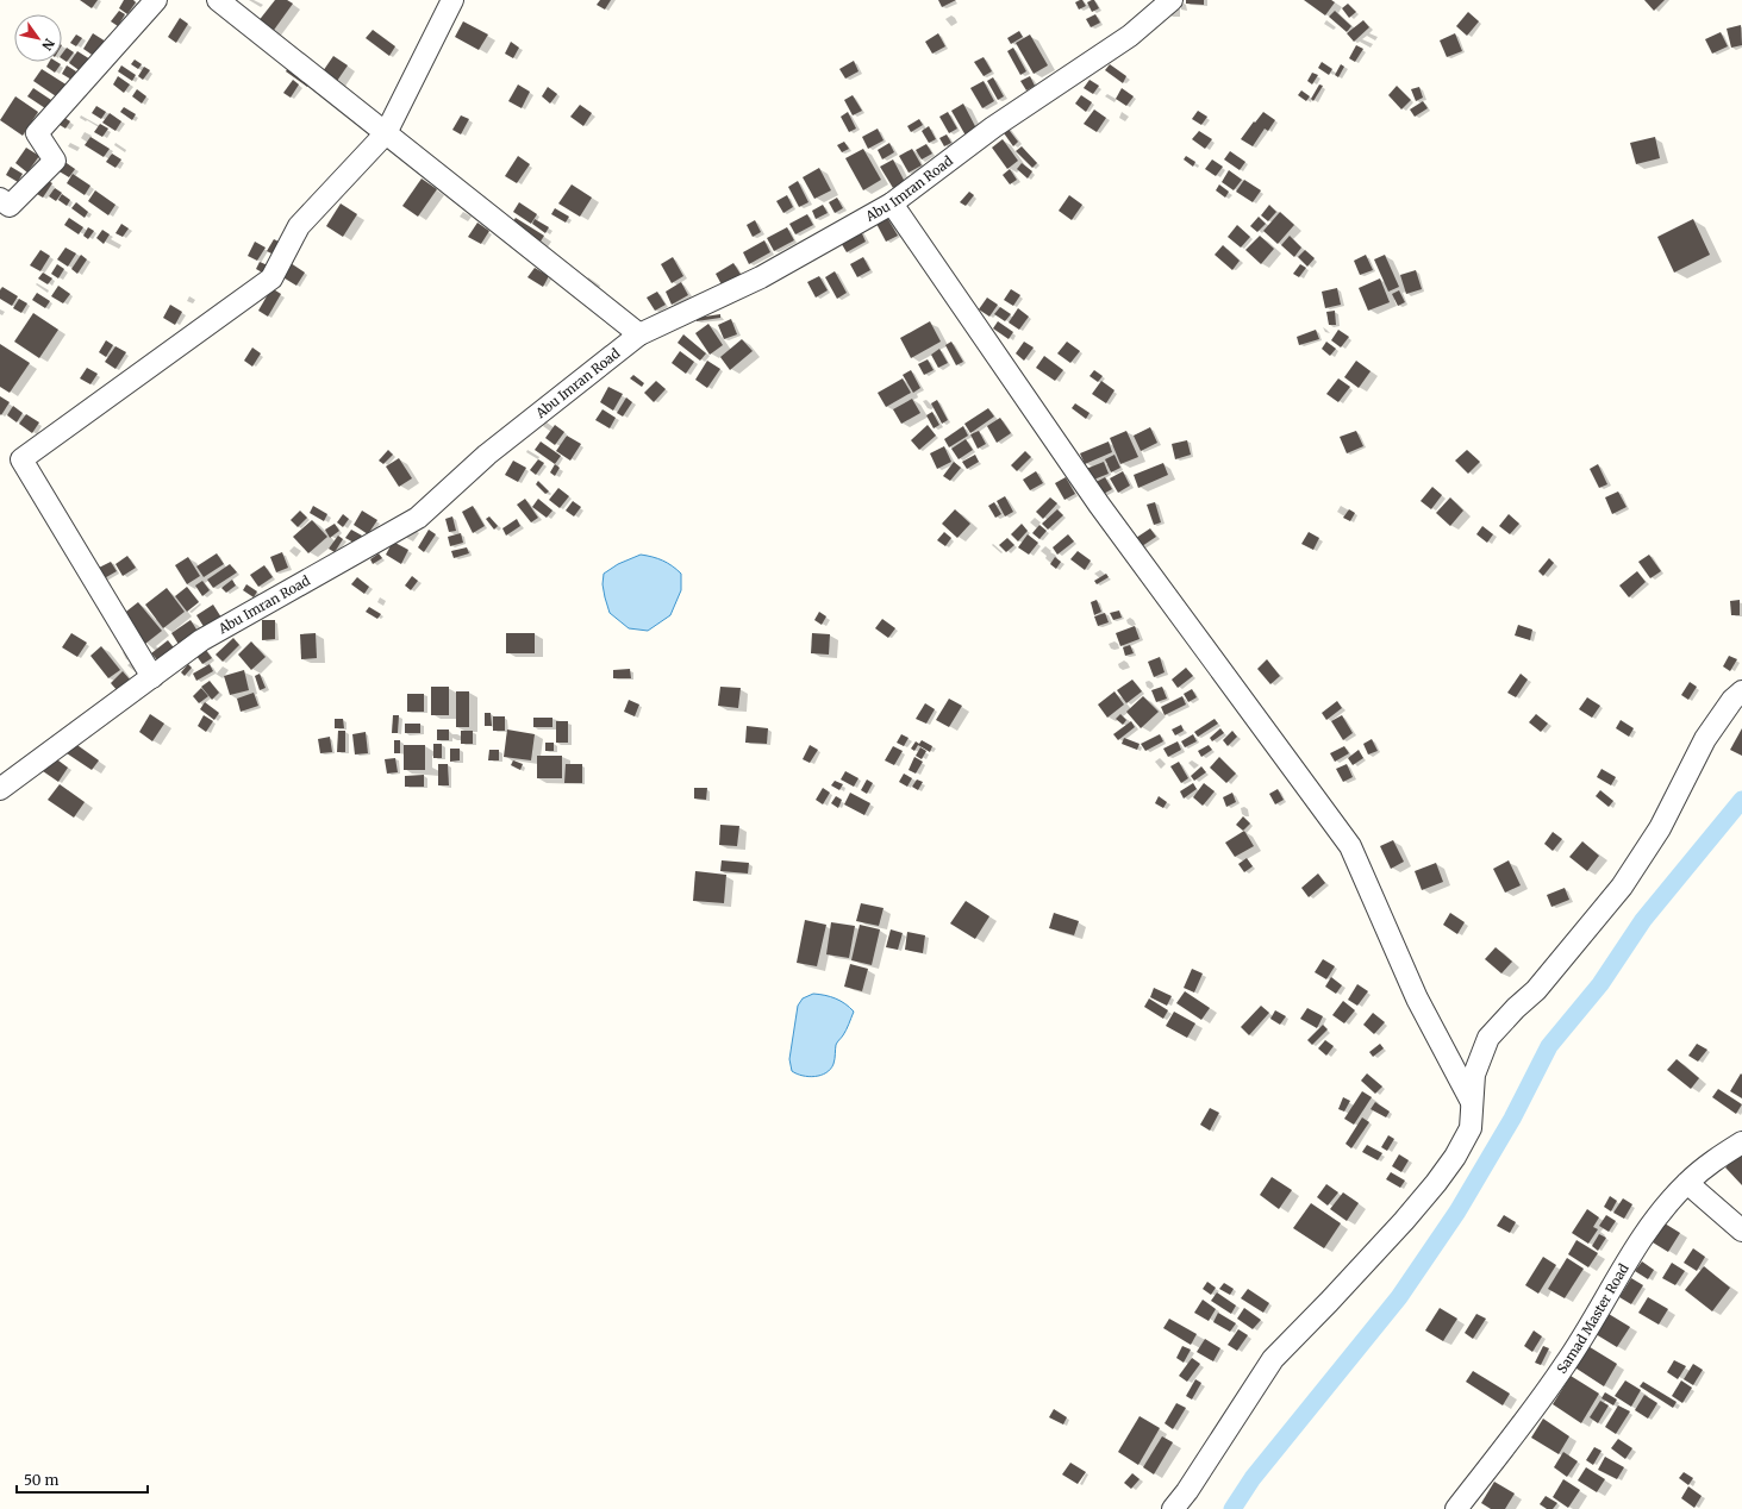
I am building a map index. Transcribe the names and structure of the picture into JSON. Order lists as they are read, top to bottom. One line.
{"streets":{"street":["Abu Imran Road","Samad Master Road"]},"scale_bar":"50 m","north":"bottom right"}
